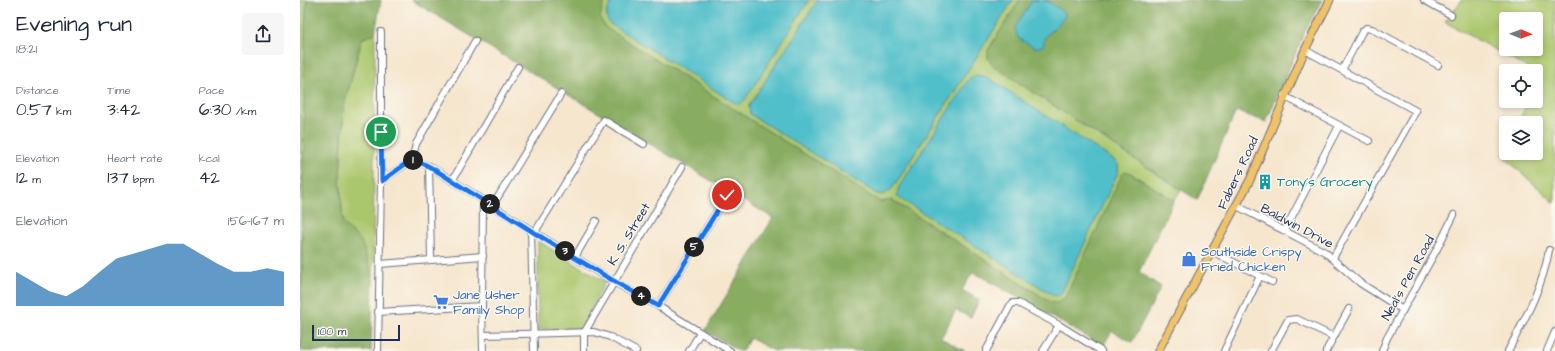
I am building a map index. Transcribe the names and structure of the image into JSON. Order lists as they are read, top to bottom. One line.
{"streets":{"main road":["Fabers Road"],"street":["Baldwin Drive","K. S. Street","Neal's Pen Road"]},"crossings":[["Fabers Road","Baldwin Drive"],["Baldwin Drive","Neal's Pen Road"]],"places":{"building":["Tony's Grocery"],"shop":["Southside Crispy Fried Chicken"],"supermarket":["Jane Usher Family Shop"]},"scale_bar":"100 m","north":"right","page":{"heading":["Evening run","18:21"],"stats":[["Distance","0.57 km"],["Time","3:42"],["Pace","6:30 /km"],["Elevation","12 m"],["Heart rate","137 bpm"],["kcal","42"]],"pins":["1","2","5","3","4"],"chart":["Elevation","156–167 m"],"scale":"100 m"}}
